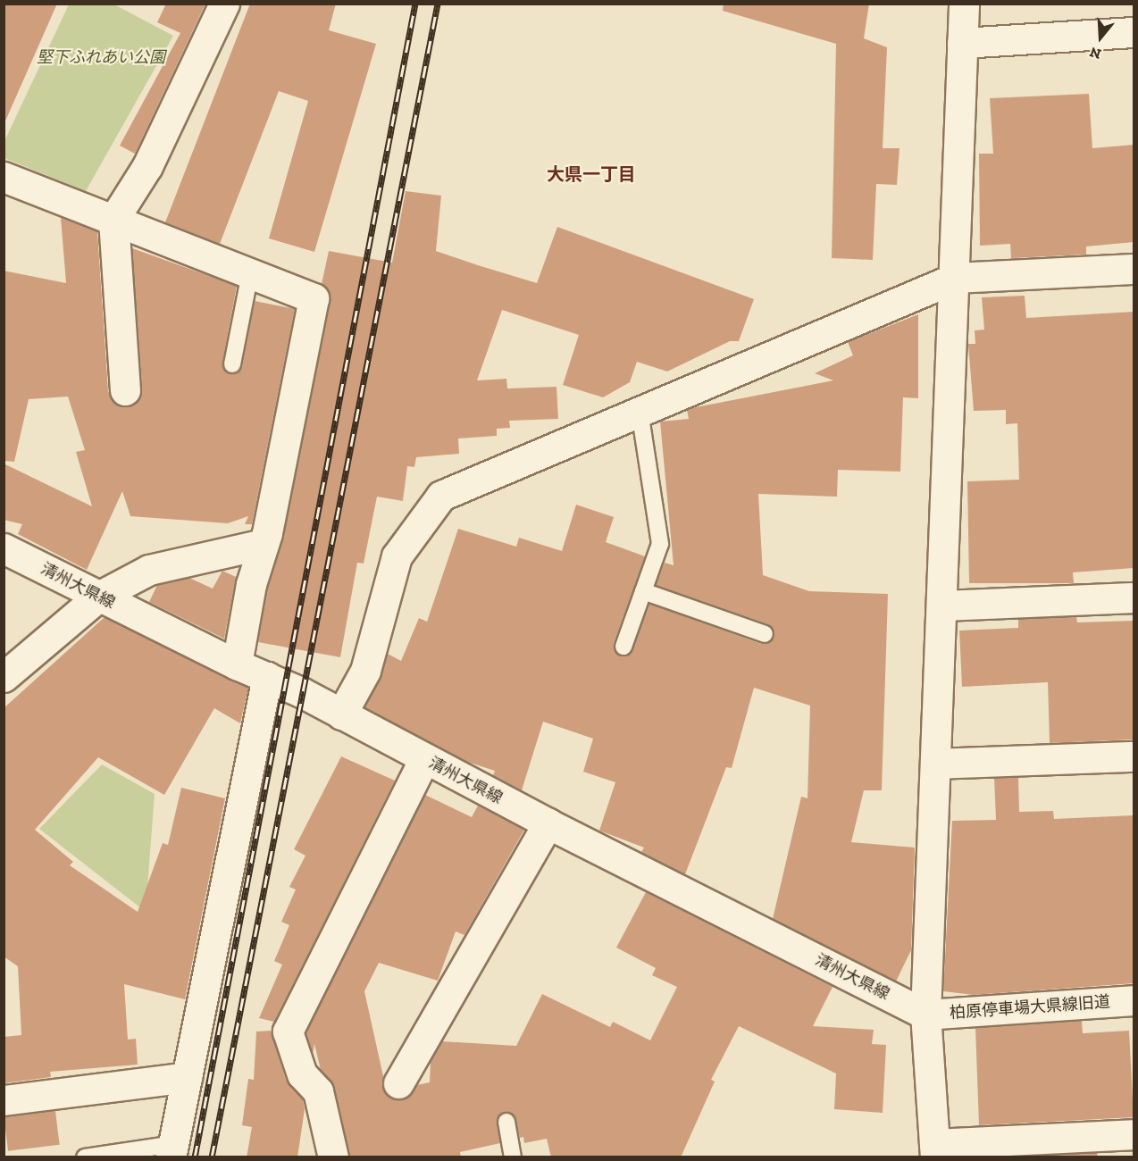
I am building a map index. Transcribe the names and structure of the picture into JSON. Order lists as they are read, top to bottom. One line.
{"streets":{"street":["清州大県線","柏原停車場大県線旧道"]},"crossings":[["清州大県線","柏原停車場大県線旧道"]],"districts":["大県一丁目"],"parks":["堅下ふれあい公園"],"north":"bottom"}
